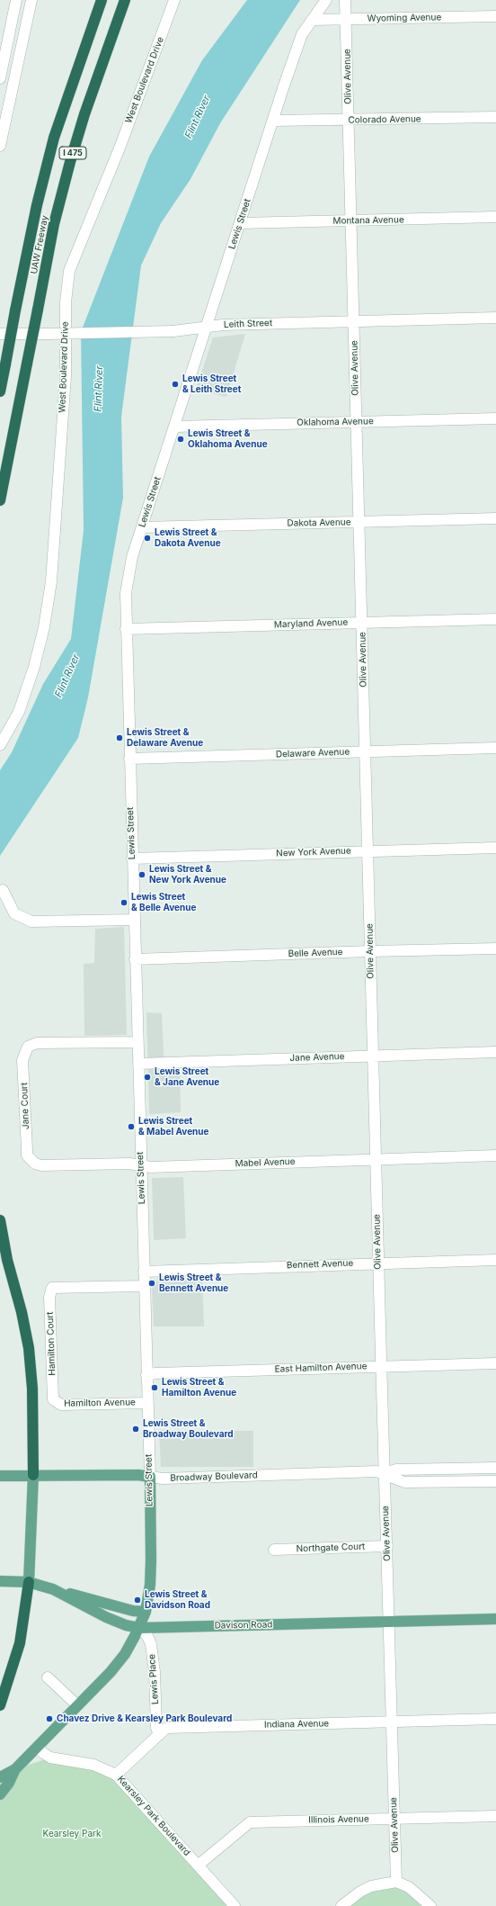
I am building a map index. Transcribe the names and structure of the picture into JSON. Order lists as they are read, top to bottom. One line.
{"streets":{"highway":["I 475","UAW Freeway"],"main road":["Lewis Street","Broadway Boulevard","Davison Road"],"street":["Wyoming Avenue","Olive Avenue","West Boulevard Drive","Colorado Avenue","Montana Avenue","Leith Street","Oklahoma Avenue","Dakota Avenue","Maryland Avenue","Delaware Avenue","New York Avenue","Belle Avenue","Jane Avenue","Jane Court","Mabel Avenue","Bennett Avenue","Hamilton Court","East Hamilton Avenue","Hamilton Avenue","Northgate Court","Lewis Place","Indiana Avenue","Kearsley Park Boulevard","Illinois Avenue"]},"crossings":[["Wyoming Avenue","Olive Avenue"],["Wyoming Avenue","Lewis Street"],["Olive Avenue","Colorado Avenue"],["Olive Avenue","Montana Avenue"],["Olive Avenue","Leith Street"],["Olive Avenue","Oklahoma Avenue"],["Olive Avenue","Dakota Avenue"],["Olive Avenue","Maryland Avenue"],["Olive Avenue","Delaware Avenue"],["Olive Avenue","New York Avenue"],["Olive Avenue","Belle Avenue"],["Olive Avenue","Jane Avenue"],["Olive Avenue","Mabel Avenue"],["Olive Avenue","Bennett Avenue"],["Olive Avenue","East Hamilton Avenue"],["Olive Avenue","Broadway Boulevard"],["Olive Avenue","Northgate Court"],["Olive Avenue","Davison Road"],["Olive Avenue","Indiana Avenue"],["Olive Avenue","Illinois Avenue"],["Colorado Avenue","Lewis Street"],["Montana Avenue","Lewis Street"],["Lewis Street","Leith Street"],["Lewis Street","Oklahoma Avenue"],["Lewis Street","Dakota Avenue"],["Lewis Street","Maryland Avenue"],["Lewis Street","Delaware Avenue"],["Lewis Street","New York Avenue"],["Lewis Street","Belle Avenue"],["Lewis Street","Jane Avenue"],["Lewis Street","Jane Court"],["Lewis Street","Mabel Avenue"],["Lewis Street","Bennett Avenue"],["Lewis Street","Hamilton Court"],["Lewis Street","East Hamilton Avenue"],["Lewis Street","Hamilton Avenue"],["Lewis Street","Broadway Boulevard"],["Lewis Street","Davison Road"],["Lewis Street","Lewis Place"],["Lewis Street","Kearsley Park Boulevard"],["Jane Court","Mabel Avenue"],["Hamilton Court","Hamilton Avenue"],["Davison Road","Lewis Place"],["Lewis Place","Indiana Avenue"],["Indiana Avenue","Kearsley Park Boulevard"],["Kearsley Park Boulevard","Illinois Avenue"]],"water":["Flint River"],"parks":["Kearsley Park"],"places":["Lewis Street & Leith Street","Lewis Street & Oklahoma Avenue","Lewis Street & Dakota Avenue","Lewis Street & Delaware Avenue","Lewis Street & New York Avenue","Lewis Street & Belle Avenue","Lewis Street & Jane Avenue","Lewis Street & Mabel Avenue","Lewis Street & Bennett Avenue","Lewis Street & Hamilton Avenue","Lewis Street & Broadway Boulevard","Lewis Street & Davidson Road","Chavez Drive & Kearsley Park Boulevard"]}
